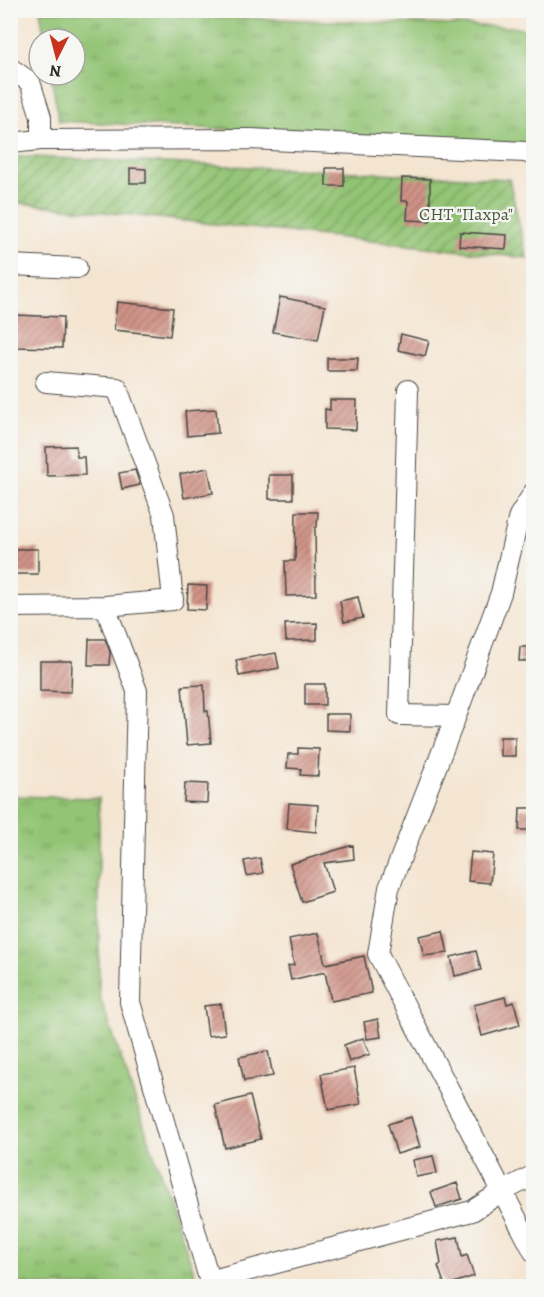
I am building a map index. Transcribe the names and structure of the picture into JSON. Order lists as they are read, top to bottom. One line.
{"parks":["СНТ \"Пахра\""],"north":"bottom"}
